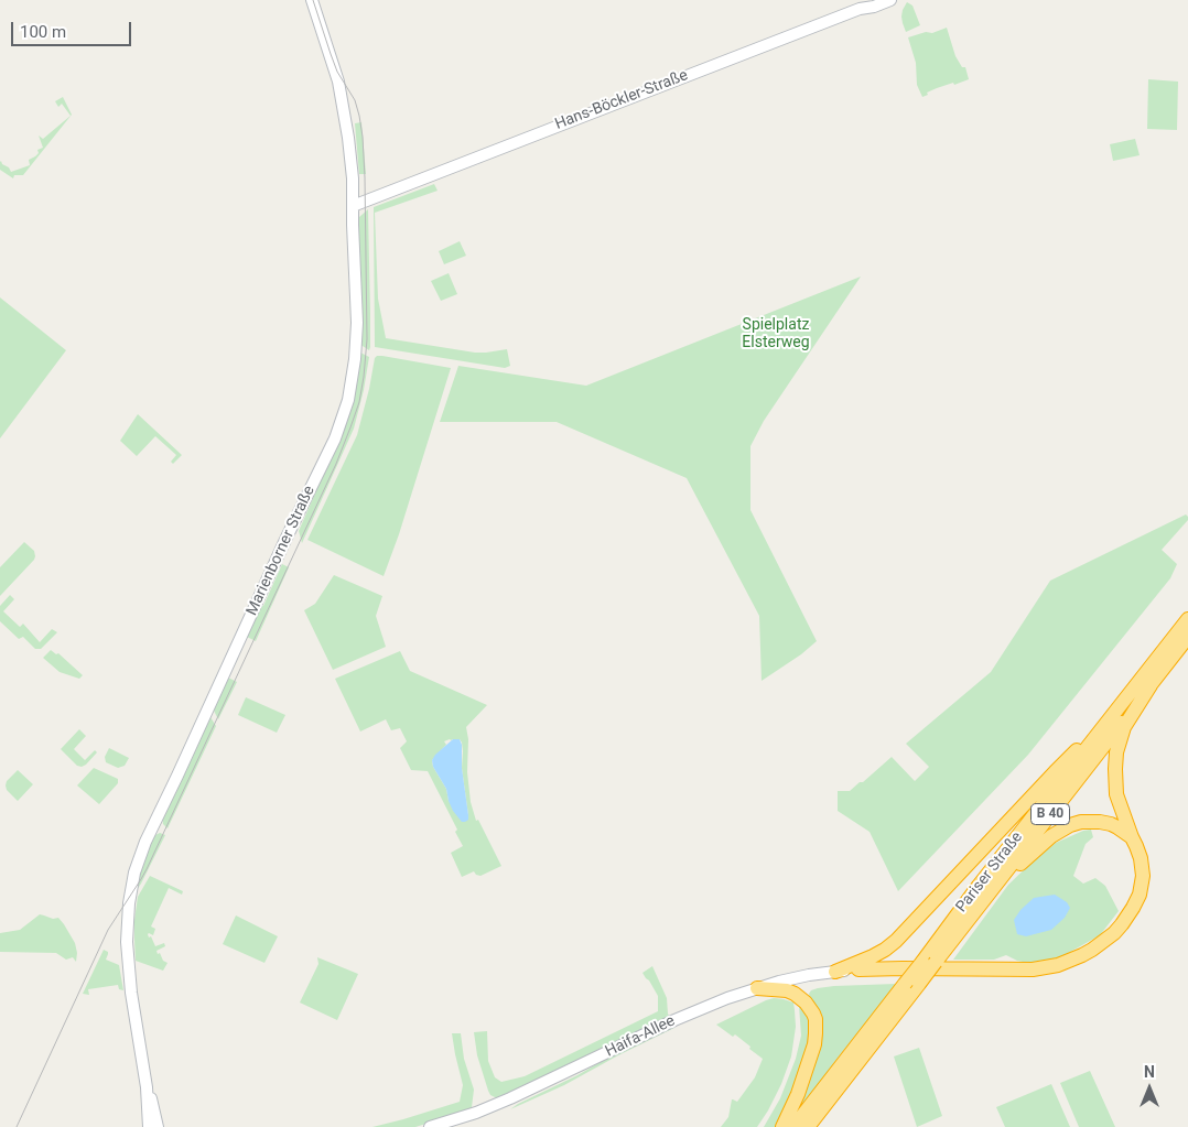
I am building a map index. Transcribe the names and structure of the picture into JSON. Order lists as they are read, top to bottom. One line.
{"streets":{"highway":["B 40","Pariser Straße"],"street":["Hans-Böckler-Straße","Marienborner Straße","Haifa-Allee"]},"crossings":[["Hans-Böckler-Straße","Marienborner Straße"]],"parks":["Spielplatz Elsterweg"],"scale_bar":"100 m","north":"top"}
